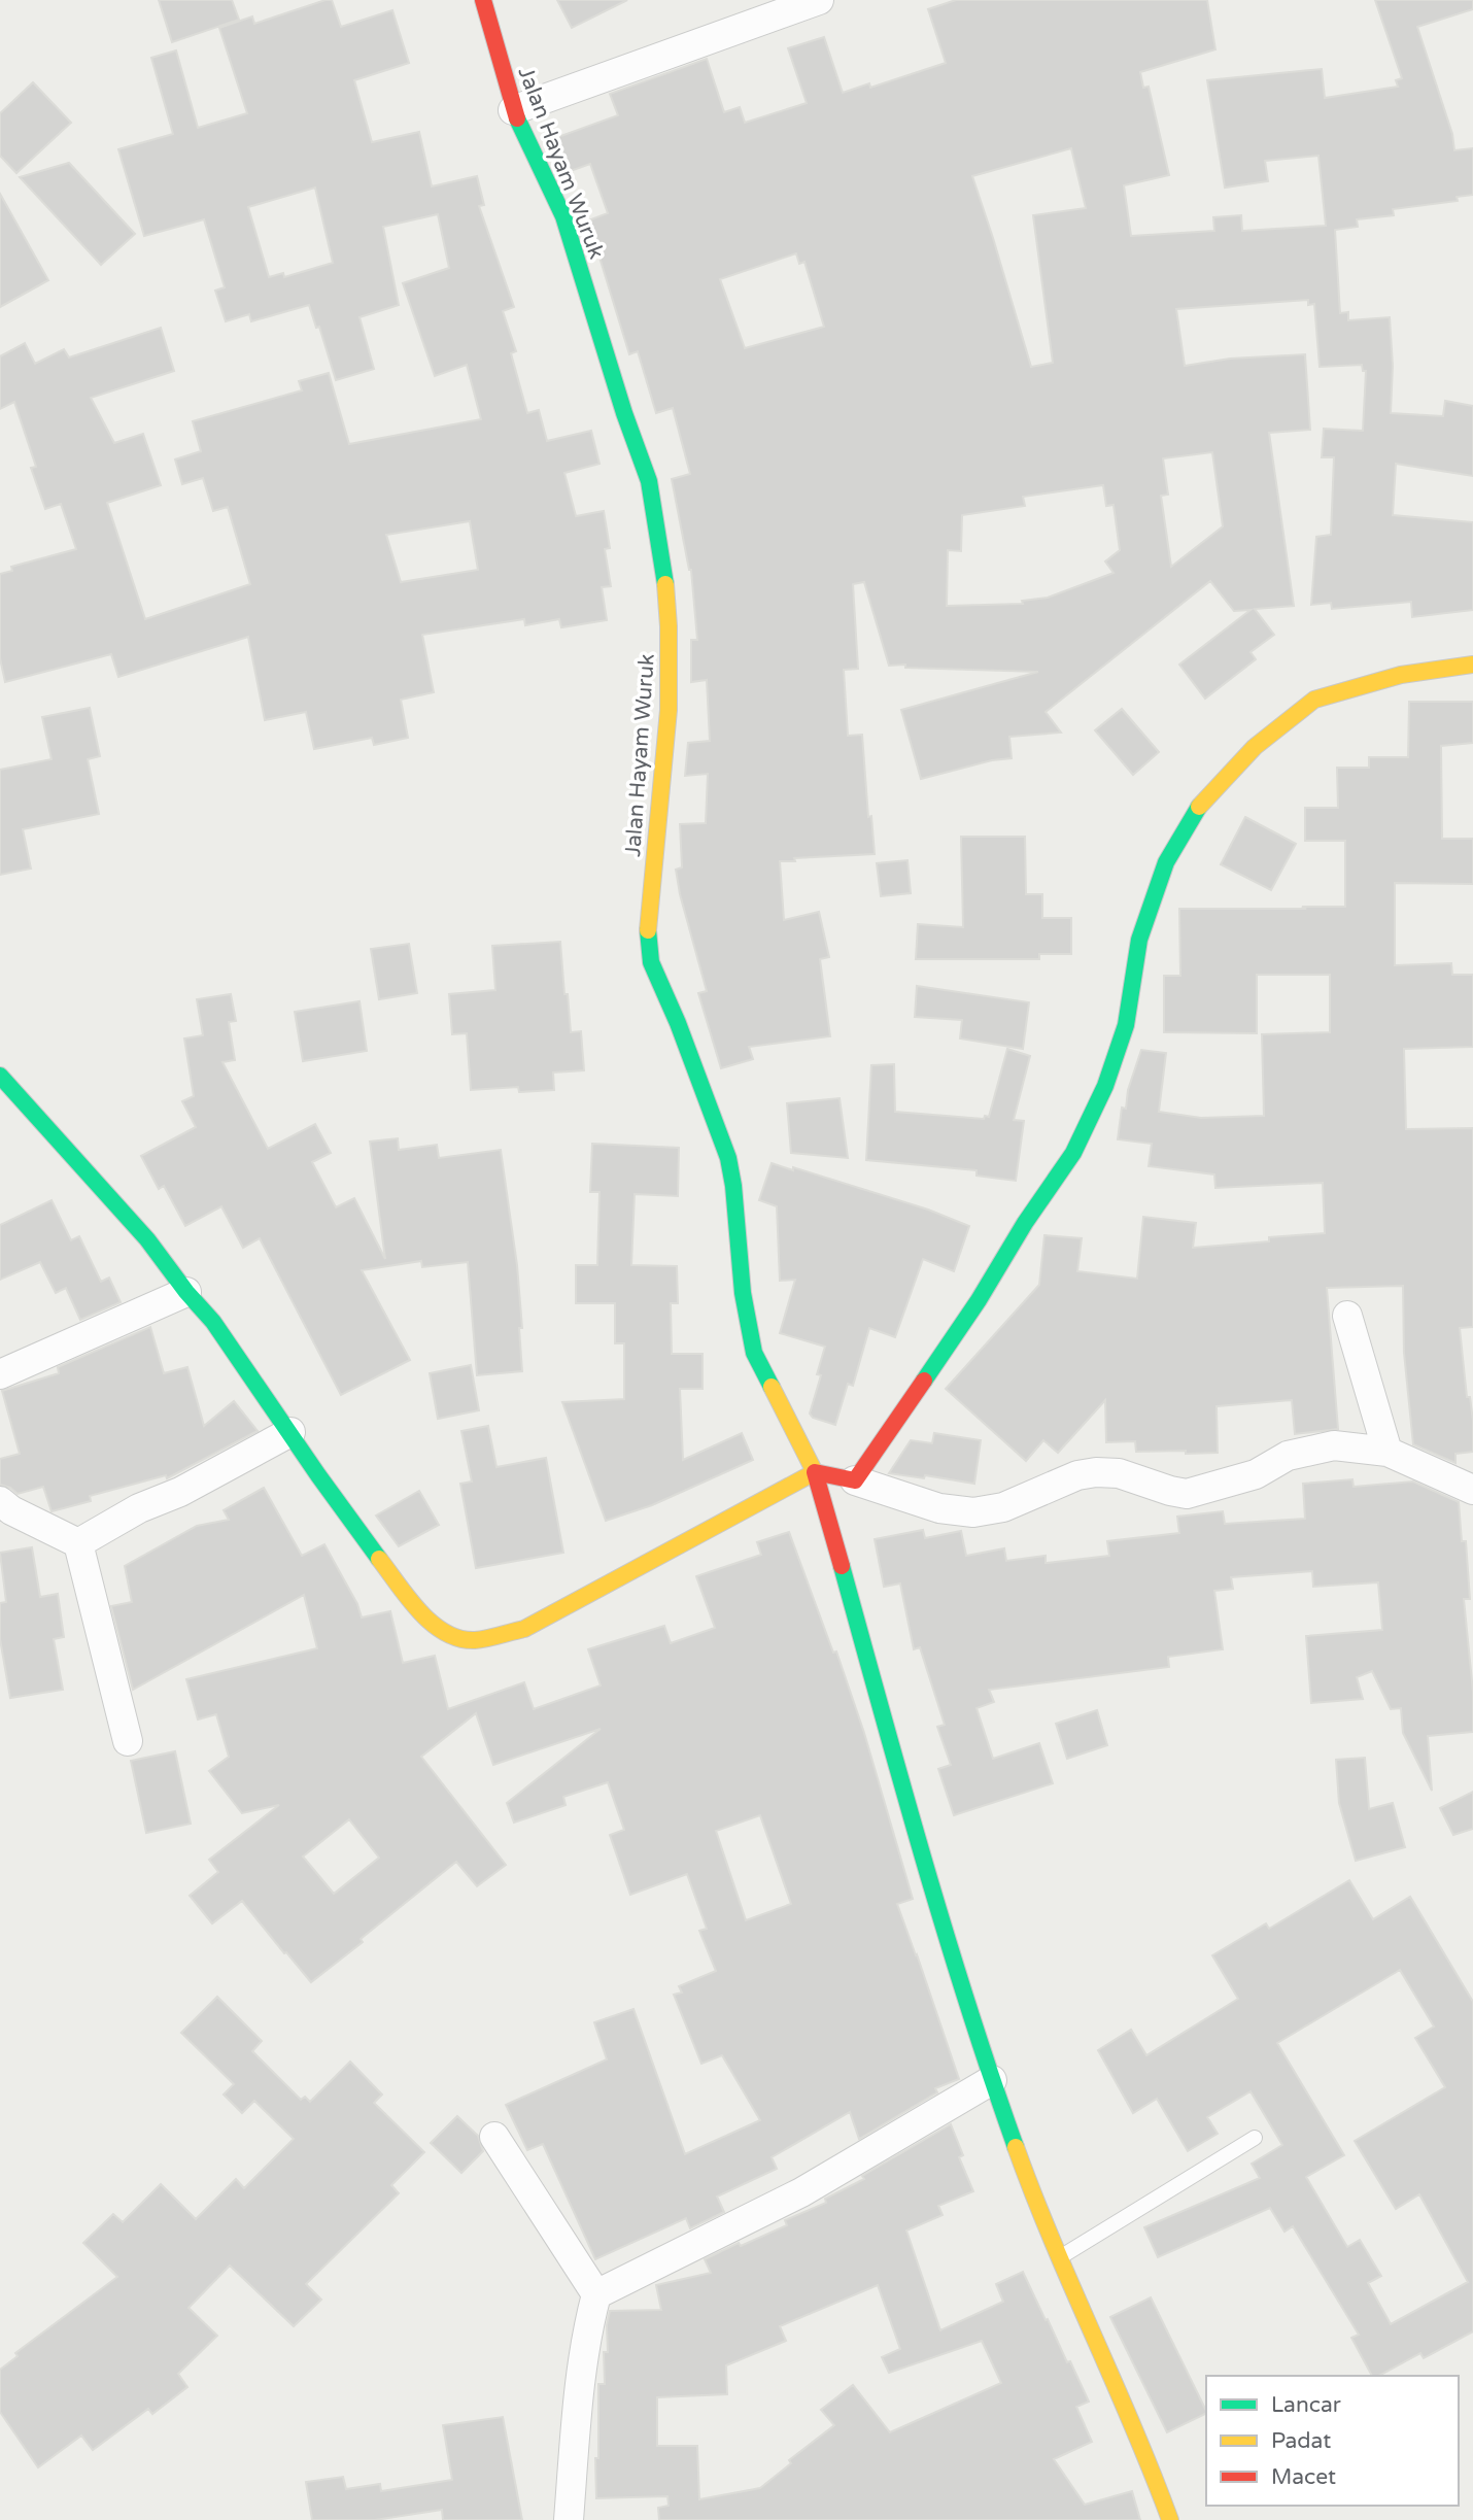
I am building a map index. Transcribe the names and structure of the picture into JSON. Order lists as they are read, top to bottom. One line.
{"streets":{"street":["Jalan Hayam Wuruk"]},"legend":["Lancar","Padat","Macet"]}
